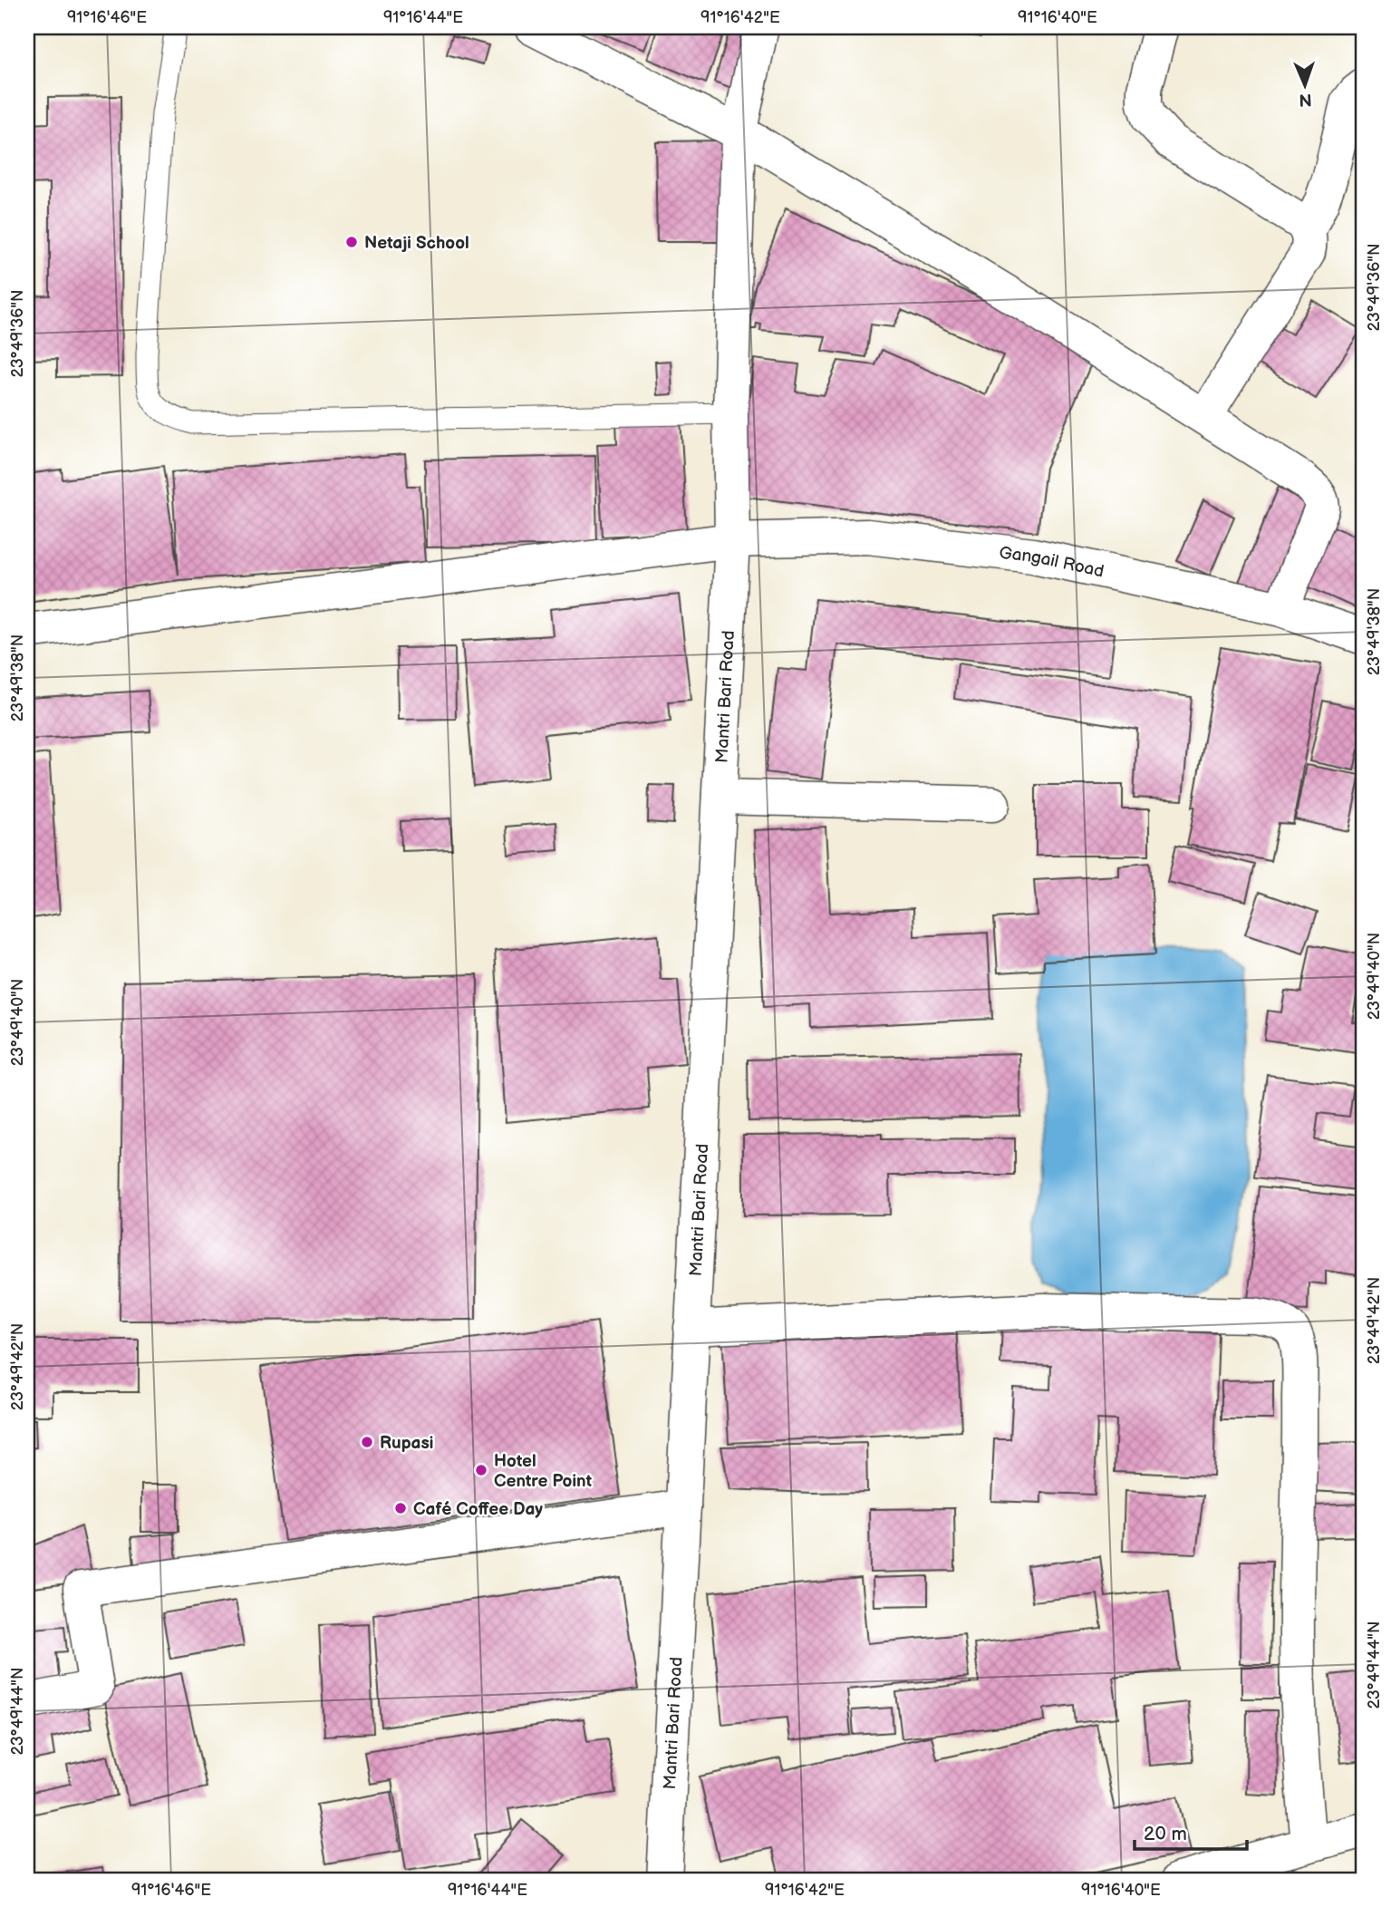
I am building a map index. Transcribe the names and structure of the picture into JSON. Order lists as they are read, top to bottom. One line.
{"streets":{"street":["Gangail Road","Mantri Bari Road"]},"crossings":[["Gangail Road","Mantri Bari Road"]],"places":["Netaji School","Rupasi","Hotel Centre Point","Café Coffee Day"],"scale_bar":"20 m","north":"bottom","coordinates":["91°16'46\"E","91°16'44\"E","91°16'42\"E","91°16'40\"E","23°49'36\"N","23°49'38\"N","23°49'40\"N","23°49'42\"N","23°49'44\"N"]}
